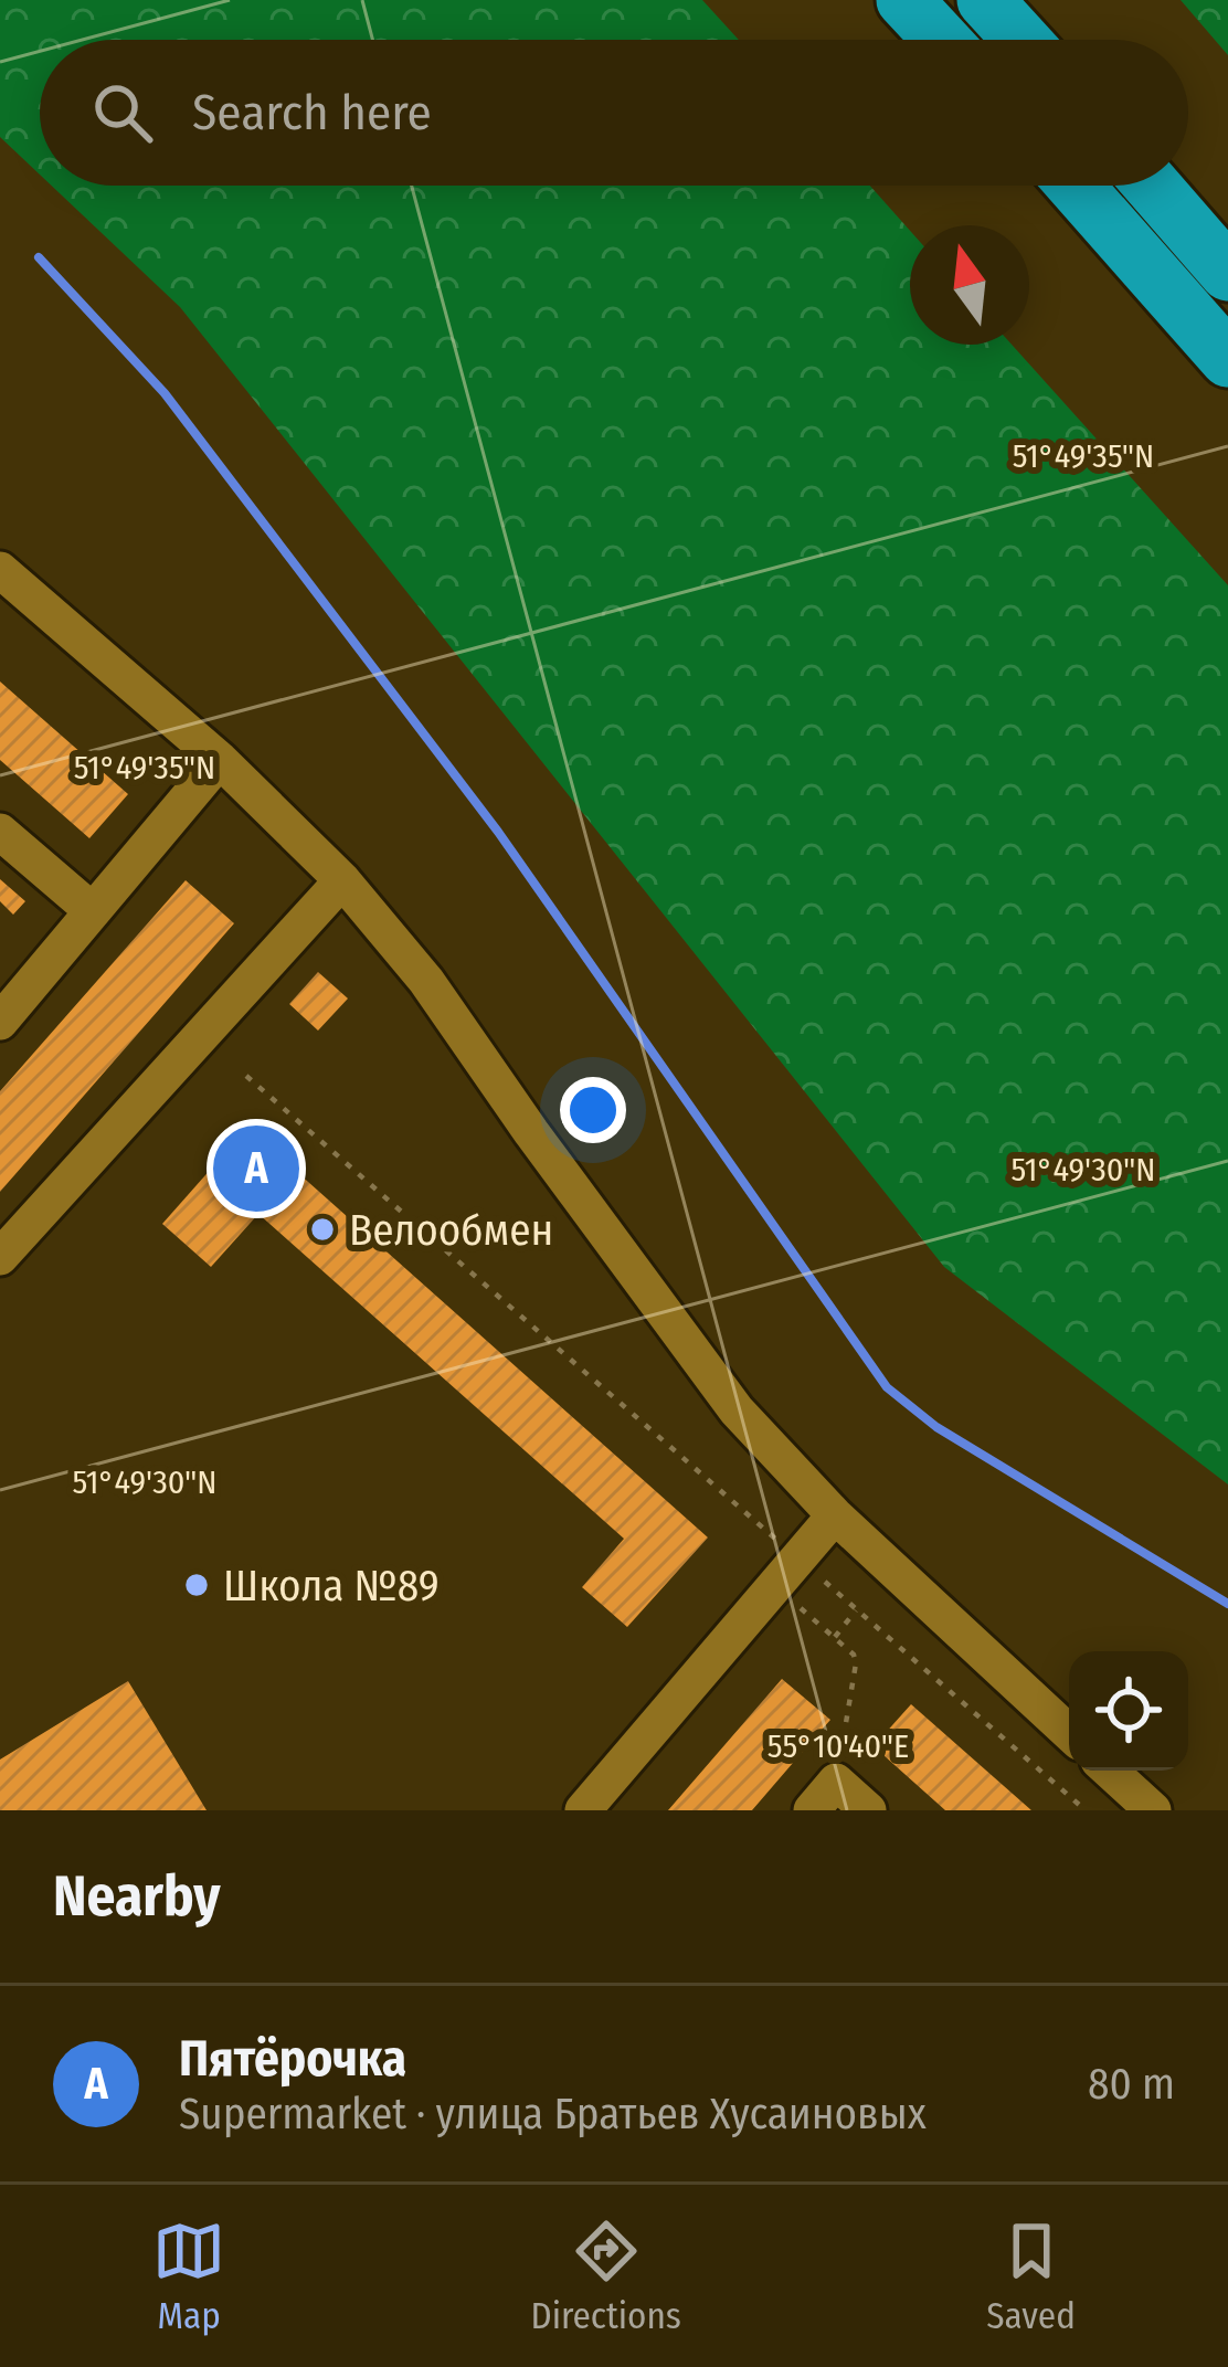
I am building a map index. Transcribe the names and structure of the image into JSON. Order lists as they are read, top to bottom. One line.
{"places":["Велообмен","Школа №89"],"north":"top","page":{"search":"Search here","pins":"A","heading":"Nearby","list":[{"mark":"A","name":"Пятёрочка","note":"Supermarket · улица Братьев Хусаиновых","value":"80 m"}],"nav":["Map","Directions","Saved"]},"coordinates":["51°49'35\"N","51°49'30\"N","55°10'40\"E"]}
